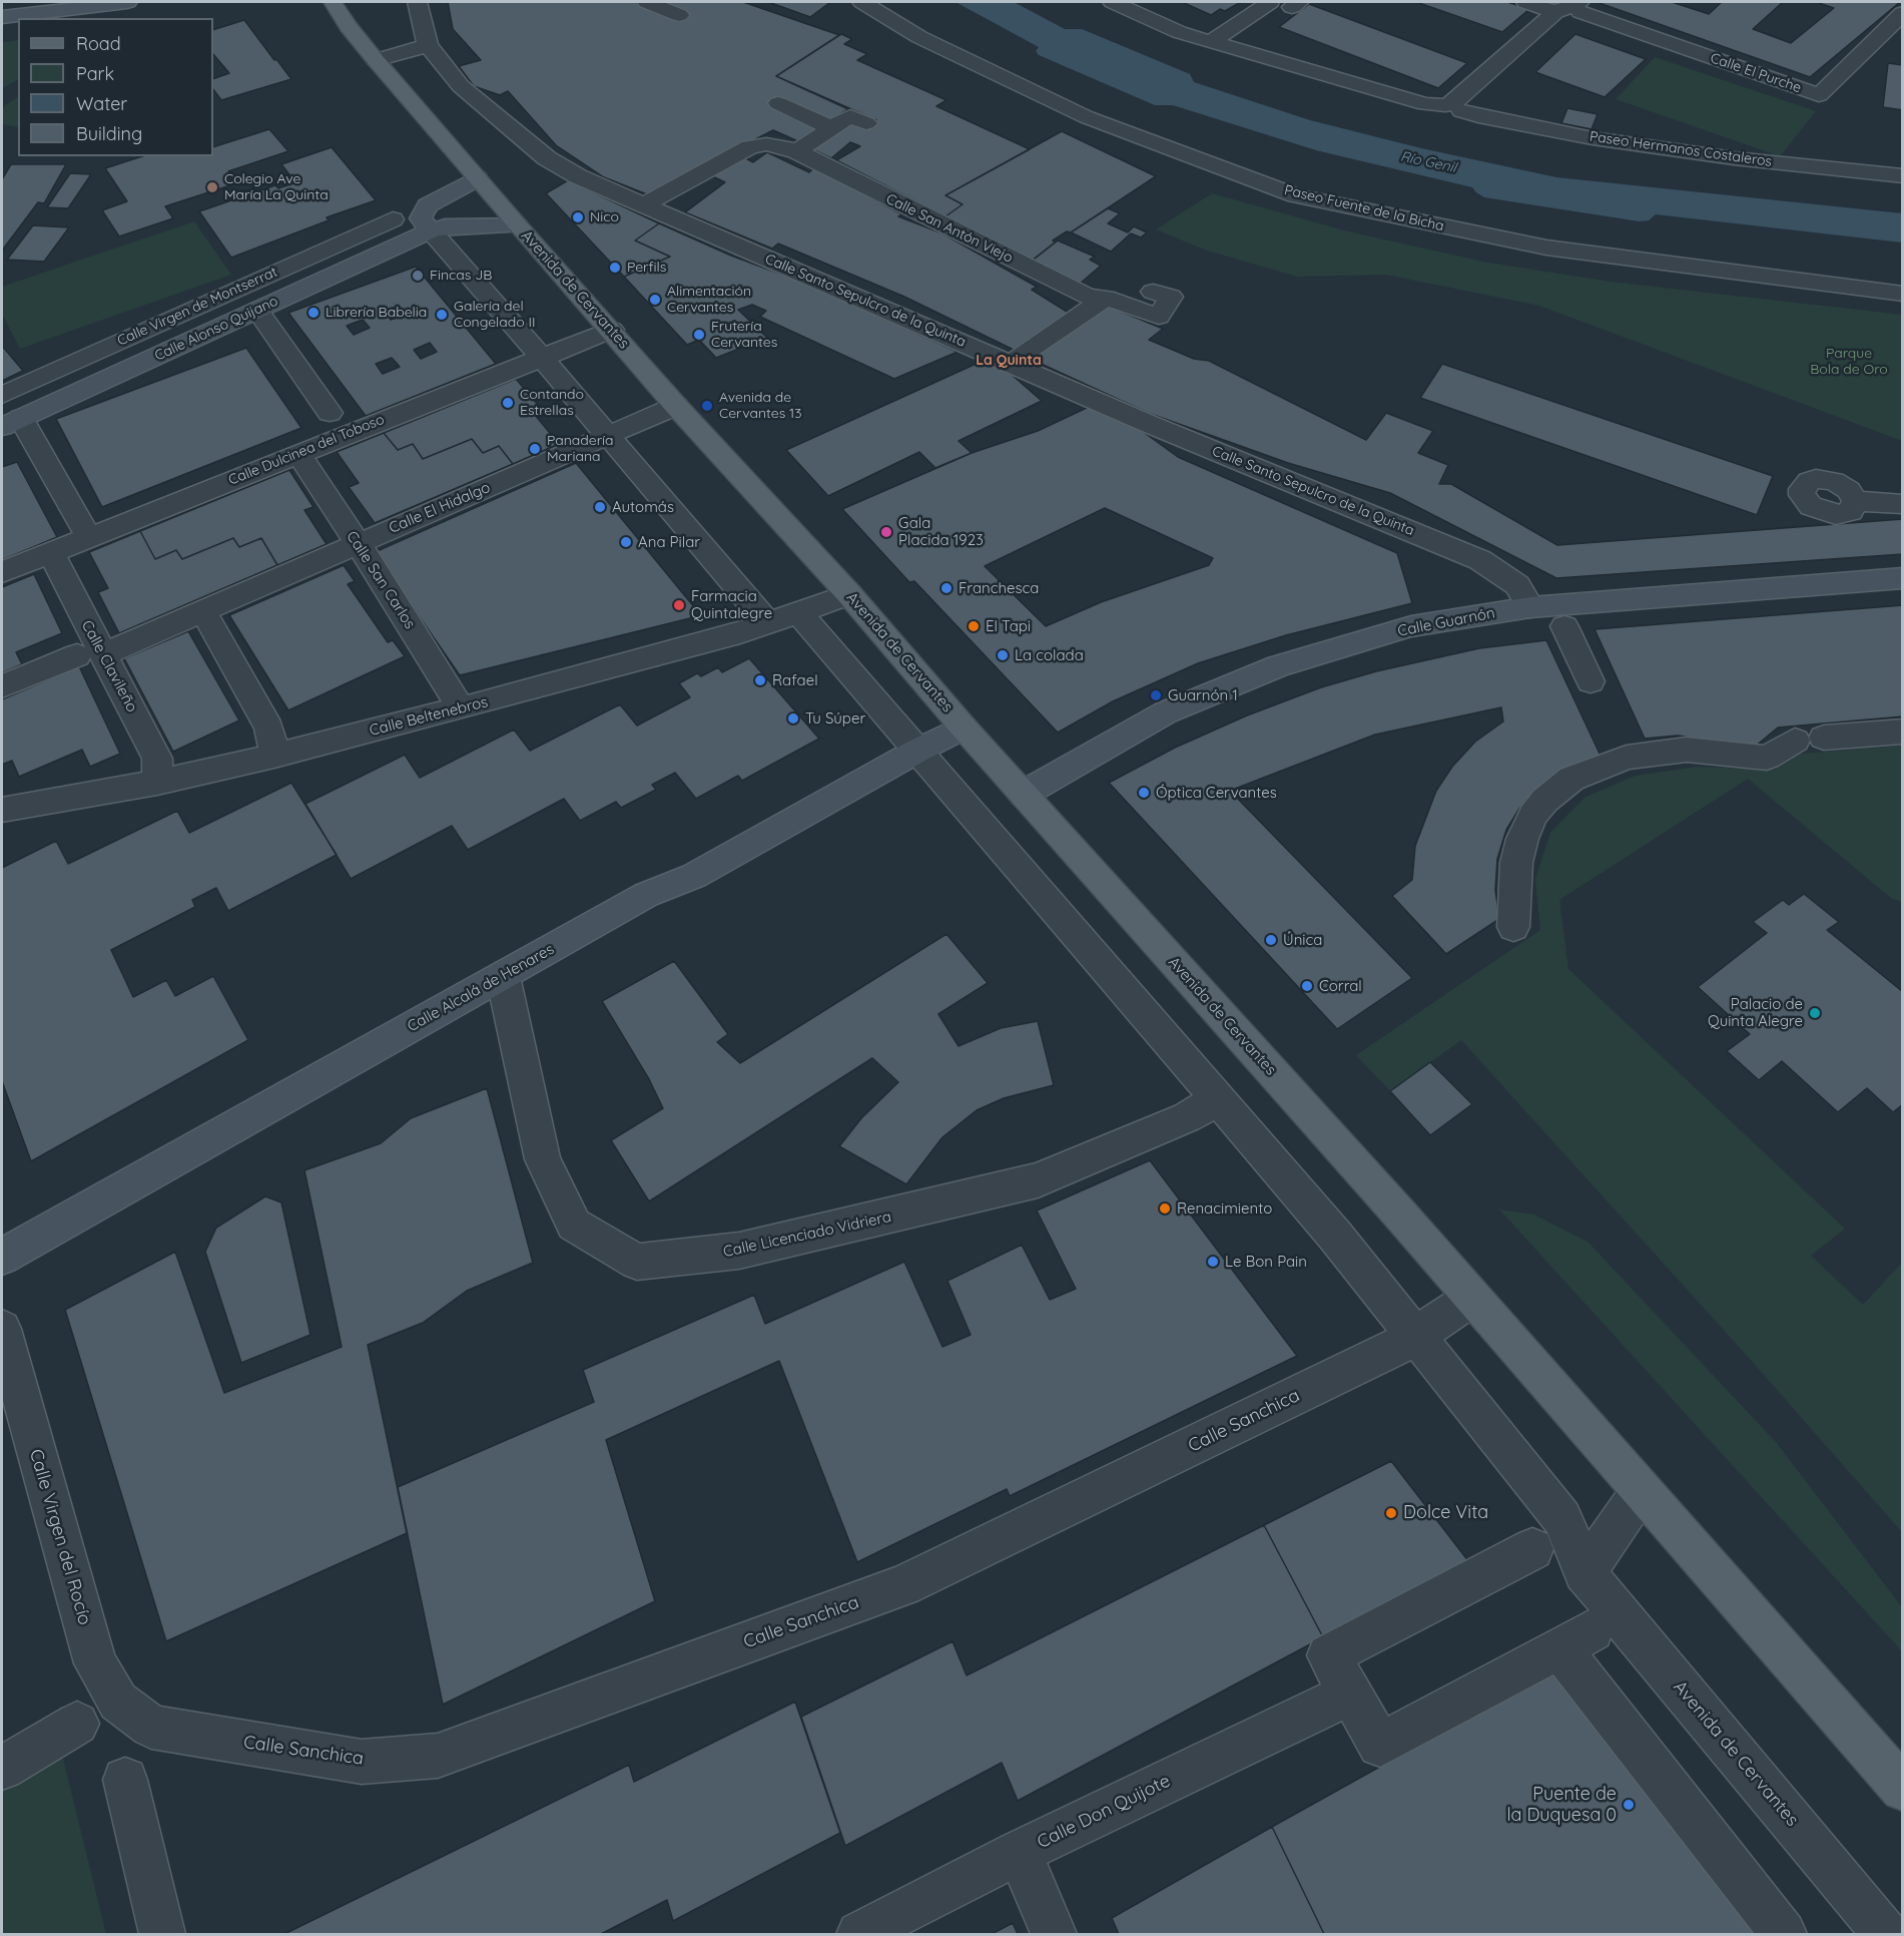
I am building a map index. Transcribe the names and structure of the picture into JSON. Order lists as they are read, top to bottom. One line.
{"streets":{"main road":["Avenida de Cervantes"],"street":["Calle El Purche","Paseo Hermanos Costaleros","Paseo Fuente de la Bicha","Calle San Antón Viejo","Calle Santo Sepulcro de la Quinta","Calle Virgen de Montserrat","Calle Alonso Quijano","Calle Dulcinea del Toboso","Calle El Hidalgo","Calle San Carlos","Calle Guarnón","Calle Clavileño","Calle Beltenebros","Calle Alcalá de Henares","Calle Licenciado Vidriera","Calle Sanchica","Calle Virgen del Rocío","Calle Don Quijote"]},"crossings":[["Calle El Purche","Paseo Hermanos Costaleros"],["Calle San Antón Viejo","Calle Santo Sepulcro de la Quinta"],["Avenida de Cervantes","Calle Alonso Quijano"],["Avenida de Cervantes","Calle Dulcinea del Toboso"],["Avenida de Cervantes","Calle El Hidalgo"],["Avenida de Cervantes","Calle Guarnón"],["Avenida de Cervantes","Calle Beltenebros"],["Avenida de Cervantes","Calle Alcalá de Henares"],["Avenida de Cervantes","Calle Licenciado Vidriera"],["Avenida de Cervantes","Calle Sanchica"],["Calle Santo Sepulcro de la Quinta","Calle Guarnón"],["Calle Dulcinea del Toboso","Calle San Carlos"],["Calle Dulcinea del Toboso","Calle Clavileño"],["Calle El Hidalgo","Calle San Carlos"],["Calle El Hidalgo","Calle Clavileño"],["Calle San Carlos","Calle Beltenebros"],["Calle Clavileño","Calle Beltenebros"],["Calle Alcalá de Henares","Calle Licenciado Vidriera"],["Calle Sanchica","Calle Virgen del Rocío"]],"districts":["La Quinta"],"water":["Río Genil"],"parks":["Parque Bola de Oro"],"places":["Colegio Ave María La Quinta","Nico","Perfils","Fincas JB","Alimentación Cervantes","Librería Babelia","Galería del Congelado II","Frutería Cervantes","Contando Estrellas","Avenida de Cervantes 13","Panadería Mariana","Automás","Gala Placida 1923","Ana Pilar","Franchesca","Farmacia Quintalegre","El Tapi","La colada","Rafael","Guarnón 1","Tu Súper","Óptica Cervantes","Única","Corral","Palacio de Quinta Alegre","Renacimiento","Le Bon Pain","Dolce Vita","Puente de la Duquesa 0"],"legend":["Road","Park","Water","Building"]}
